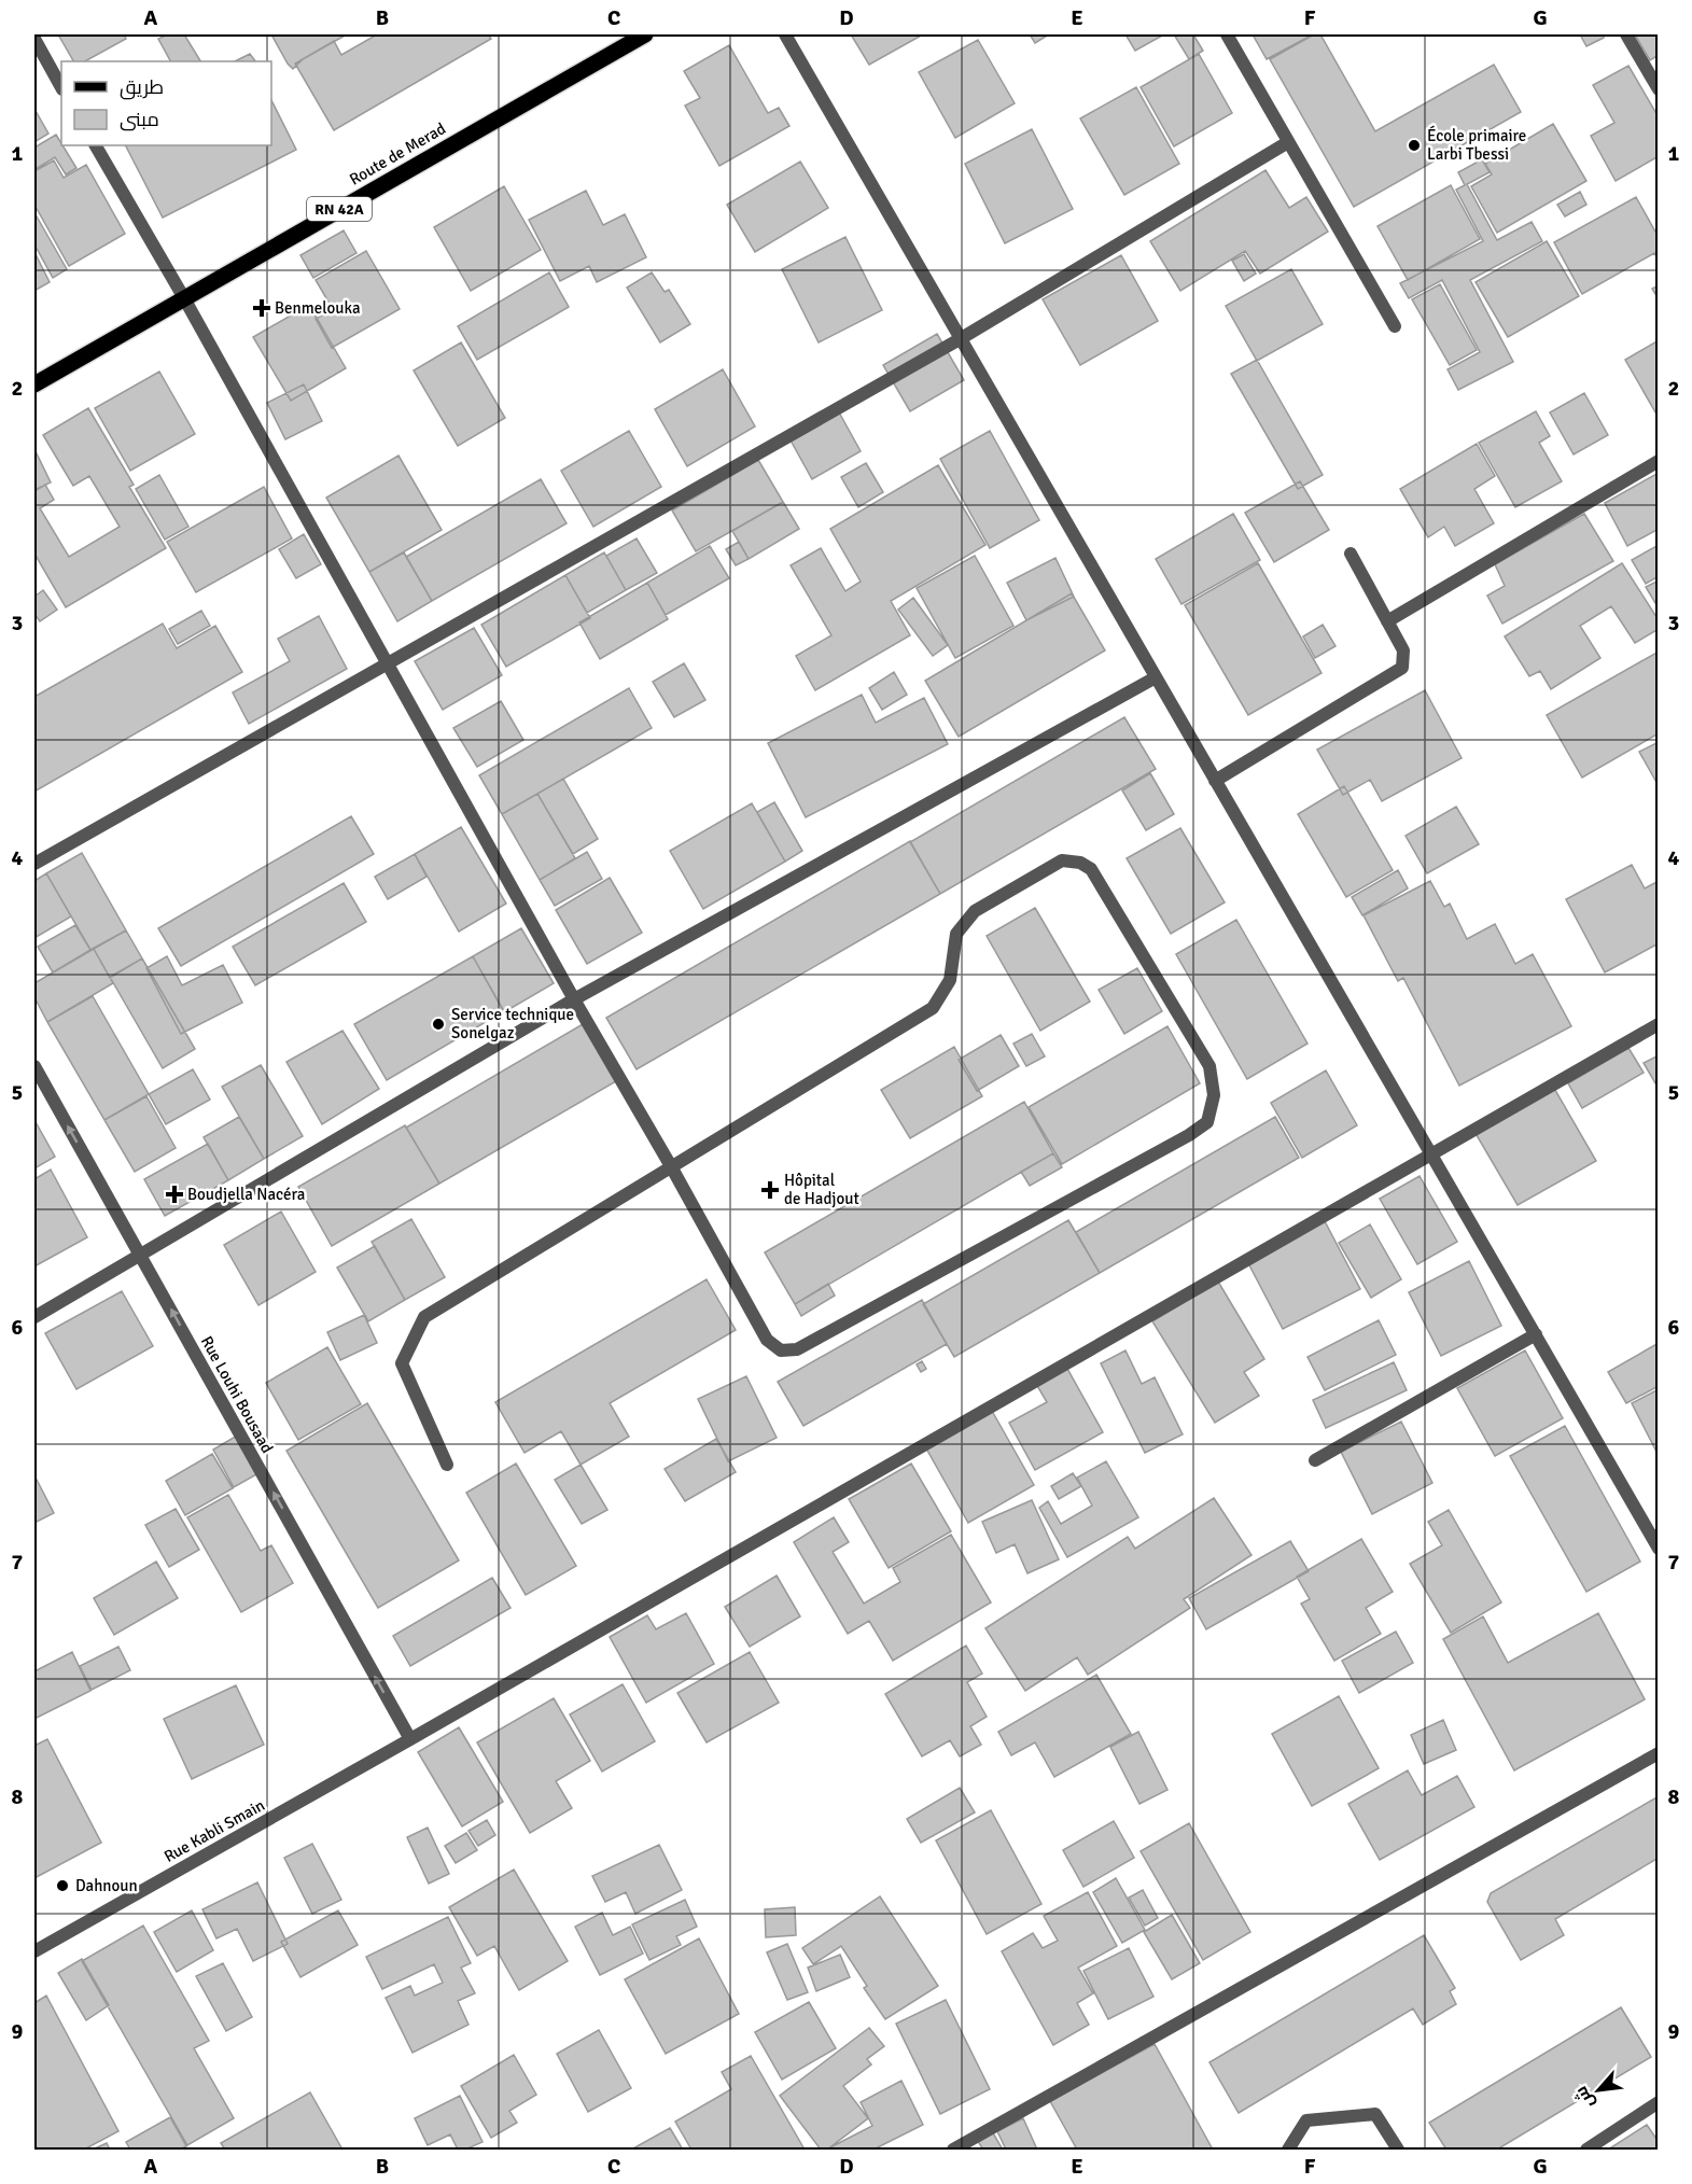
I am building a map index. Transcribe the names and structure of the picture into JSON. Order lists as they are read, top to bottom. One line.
{"streets":{"main road":["Route de Merad","RN 42A"],"street":["Rue Louhi Bousaad","Rue Kabli Smain"]},"crossings":[["Rue Louhi Bousaad","Rue Kabli Smain"]],"one_way":["Rue Louhi Bousaad"],"places":{"other":["École primaire Larbi Tbessi","Service technique Sonelgaz","Dahnoun"],"health":["Benmelouka","Hôpital de Hadjout","Boudjella Nacéra"]},"legend":["طريق","مبنى"],"north":"bottom left","grid":{"columns":["A","B","C","D","E","F","G"],"rows":["1","2","3","4","5","6","7","8","9"]}}
